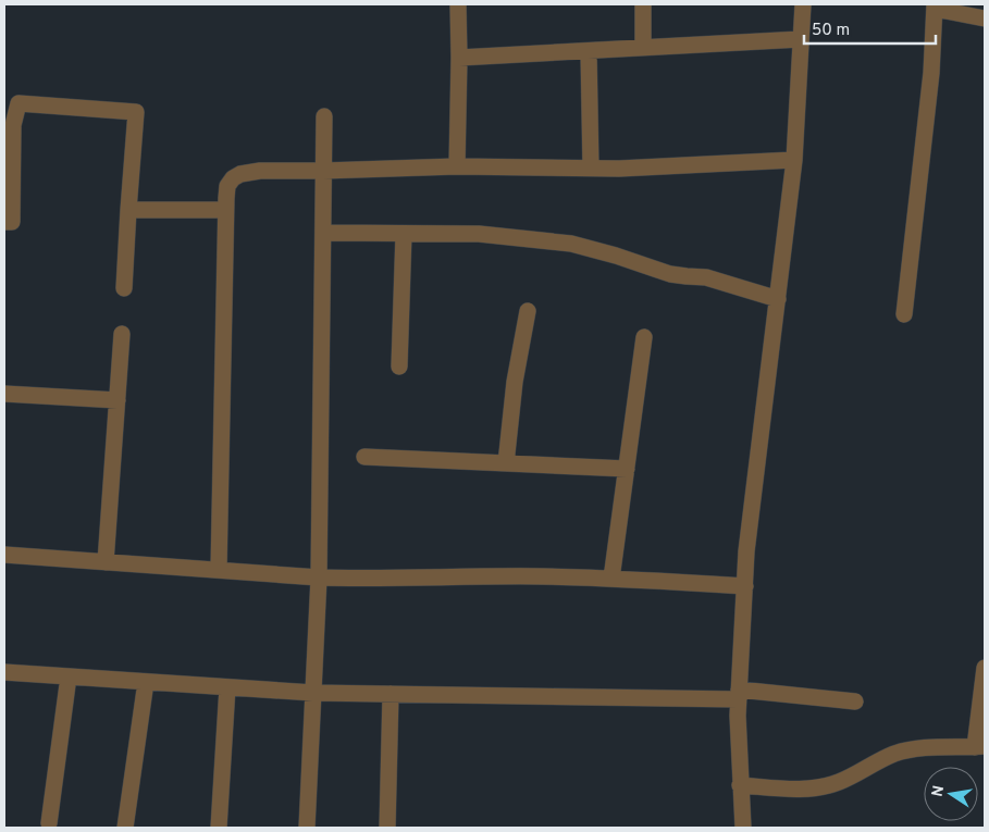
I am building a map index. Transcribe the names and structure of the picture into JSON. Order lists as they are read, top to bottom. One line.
{"scale_bar":"50 m","north":"left"}
